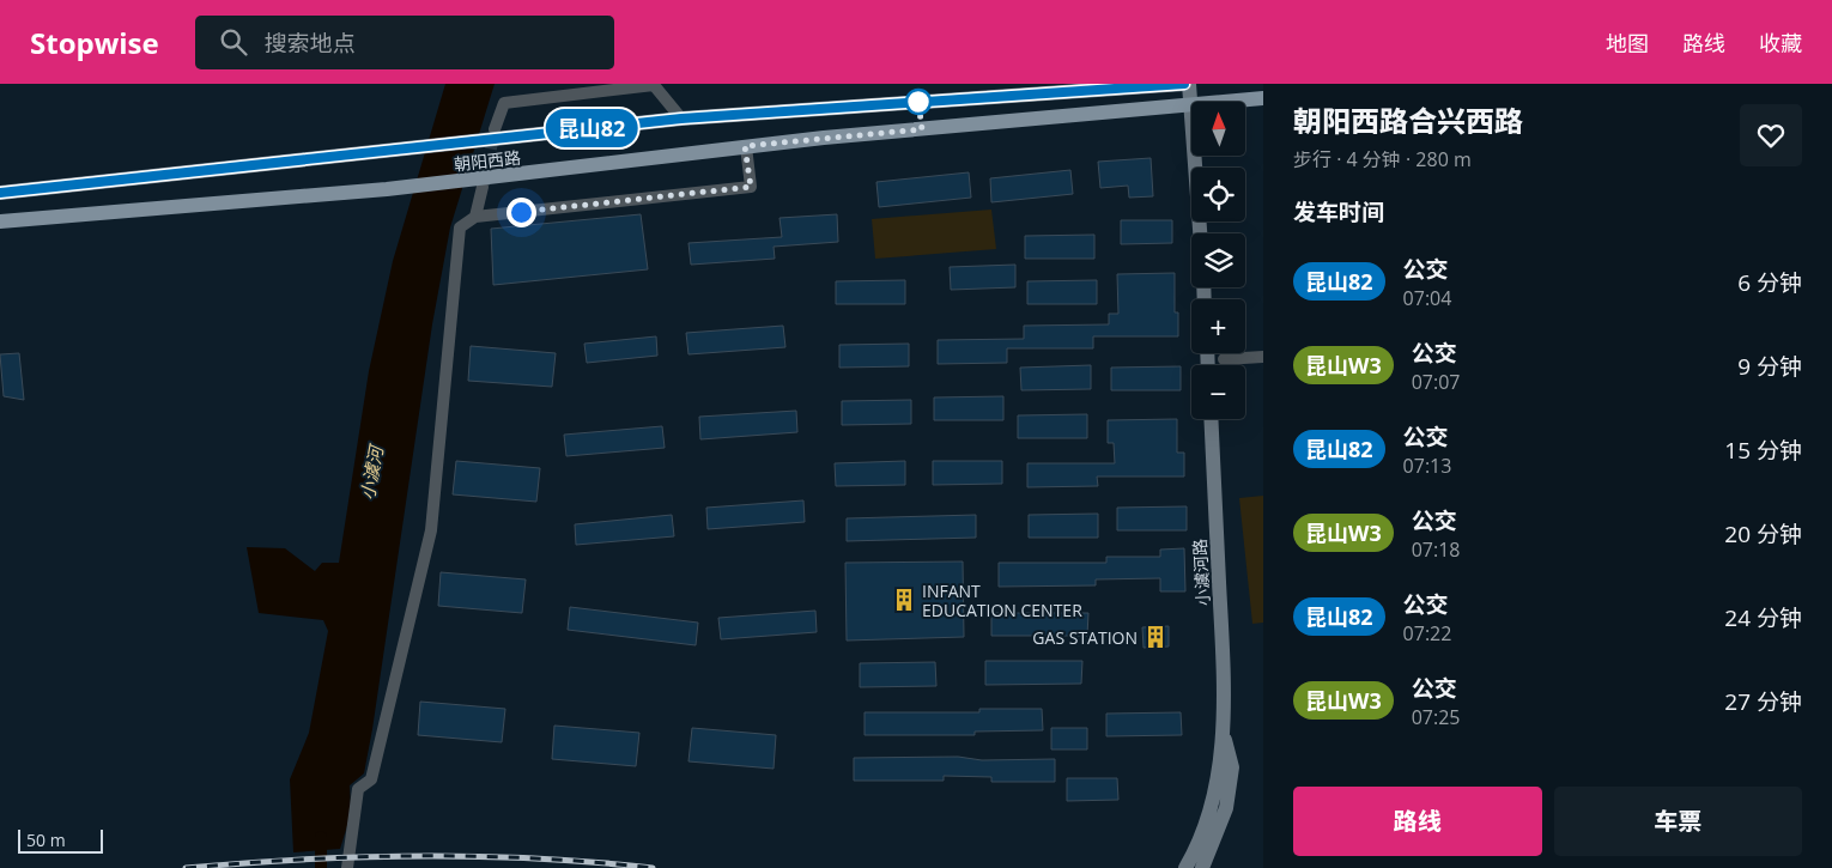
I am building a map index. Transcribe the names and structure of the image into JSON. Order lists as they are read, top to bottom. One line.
{"streets":{"main road":["朝阳西路","小澞河路"]},"water":["小澞河"],"places":{"building":["INFANT EDUCATION CENTER","GAS STATION"]},"lines":["bus line 昆山82"],"scale_bar":"50 m","north":"top","page":{"header":"Stopwise","search":"搜索地点","nav":["地图","路线","收藏"],"on_map":"昆山82","heading":[["朝阳西路合兴西路","步行 · 4 分钟 · 280 m"],"发车时间"],"map_buttons":["+","−"],"list":[{"mark":"昆山82","name":"公交","note":"07:04","value":"6 分钟"},{"mark":"昆山W3","name":"公交","note":"07:07","value":"9 分钟"},{"mark":"昆山82","name":"公交","note":"07:13","value":"15 分钟"},{"mark":"昆山W3","name":"公交","note":"07:18","value":"20 分钟"},{"mark":"昆山82","name":"公交","note":"07:22","value":"24 分钟"},{"mark":"昆山W3","name":"公交","note":"07:25","value":"27 分钟"}],"buttons":["路线","车票"],"scale":"50 m"}}
